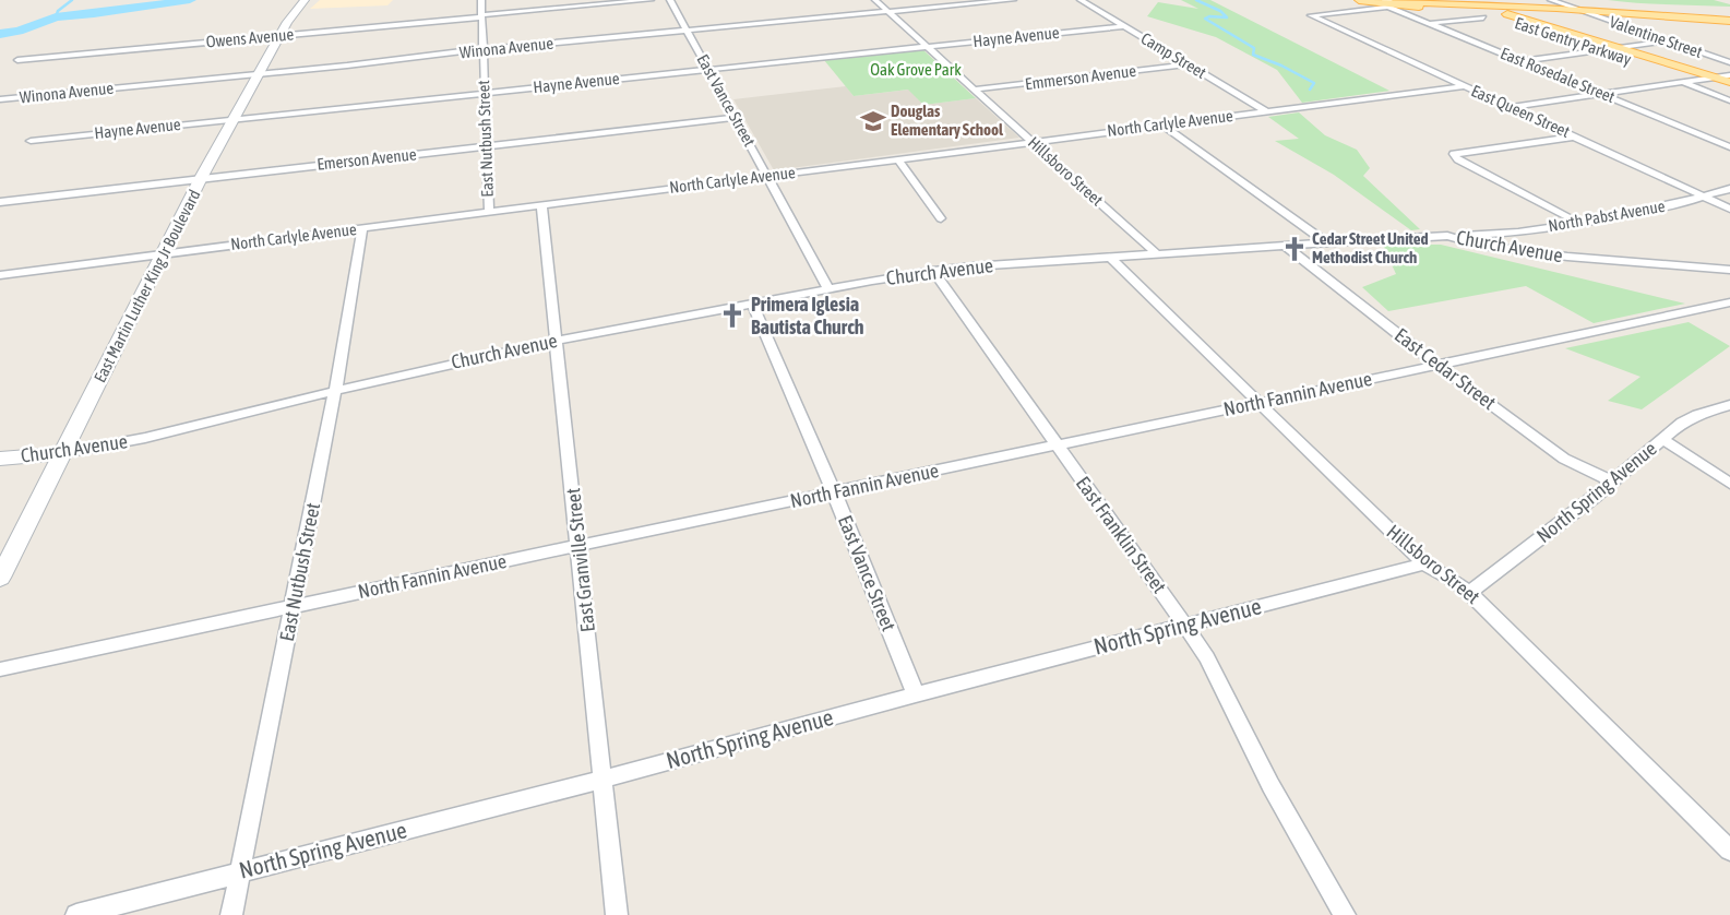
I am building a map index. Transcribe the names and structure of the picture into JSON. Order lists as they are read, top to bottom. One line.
{"streets":{"main road":["East Gentry Parkway","Church Avenue","East Martin Luther King Jr Boulevard"],"street":["Hayne Avenue","Valentine Street","Owens Avenue","Winona Avenue","Camp Street","East Rosedale Street","Emmerson Avenue","East Vance Street","East Queen Street","North Carlyle Avenue","East Nutbush Street","Emerson Avenue","Hillsboro Street","North Pabst Avenue","East Cedar Street","North Fannin Avenue","North Spring Avenue","East Franklin Street","East Granville Street"]},"crossings":[["Hayne Avenue","Camp Street"],["Hayne Avenue","East Vance Street"],["Hayne Avenue","East Nutbush Street"],["Hayne Avenue","Hillsboro Street"],["Hayne Avenue","East Martin Luther King Jr Boulevard"],["Owens Avenue","East Nutbush Street"],["Owens Avenue","East Martin Luther King Jr Boulevard"],["Winona Avenue","East Vance Street"],["Winona Avenue","East Nutbush Street"],["Winona Avenue","Hillsboro Street"],["Winona Avenue","East Martin Luther King Jr Boulevard"],["Camp Street","Emmerson Avenue"],["Camp Street","North Carlyle Avenue"],["East Rosedale Street","East Queen Street"],["Emmerson Avenue","Hillsboro Street"],["East Vance Street","North Carlyle Avenue"],["East Vance Street","Emerson Avenue"],["East Vance Street","Church Avenue"],["East Vance Street","North Fannin Avenue"],["East Vance Street","North Spring Avenue"],["East Queen Street","North Carlyle Avenue"],["East Queen Street","North Pabst Avenue"],["North Carlyle Avenue","East Nutbush Street"],["North Carlyle Avenue","Hillsboro Street"],["North Carlyle Avenue","East Martin Luther King Jr Boulevard"],["North Carlyle Avenue","East Granville Street"],["East Nutbush Street","Emerson Avenue"],["East Nutbush Street","Church Avenue"],["East Nutbush Street","North Fannin Avenue"],["East Nutbush Street","North Spring Avenue"],["Emerson Avenue","East Martin Luther King Jr Boulevard"],["Hillsboro Street","Church Avenue"],["Hillsboro Street","North Fannin Avenue"],["Hillsboro Street","North Spring Avenue"],["North Pabst Avenue","Church Avenue"],["Church Avenue","East Martin Luther King Jr Boulevard"],["Church Avenue","East Cedar Street"],["Church Avenue","East Franklin Street"],["Church Avenue","East Granville Street"],["East Cedar Street","North Fannin Avenue"],["East Cedar Street","North Spring Avenue"],["North Fannin Avenue","East Franklin Street"],["North Fannin Avenue","East Granville Street"],["North Spring Avenue","East Franklin Street"],["North Spring Avenue","East Granville Street"]],"parks":["Oak Grove Park"],"places":{"school or university":["Douglas Elementary School"],"church":["Cedar Street United Methodist Church","Primera Iglesia Bautista Church"]}}
